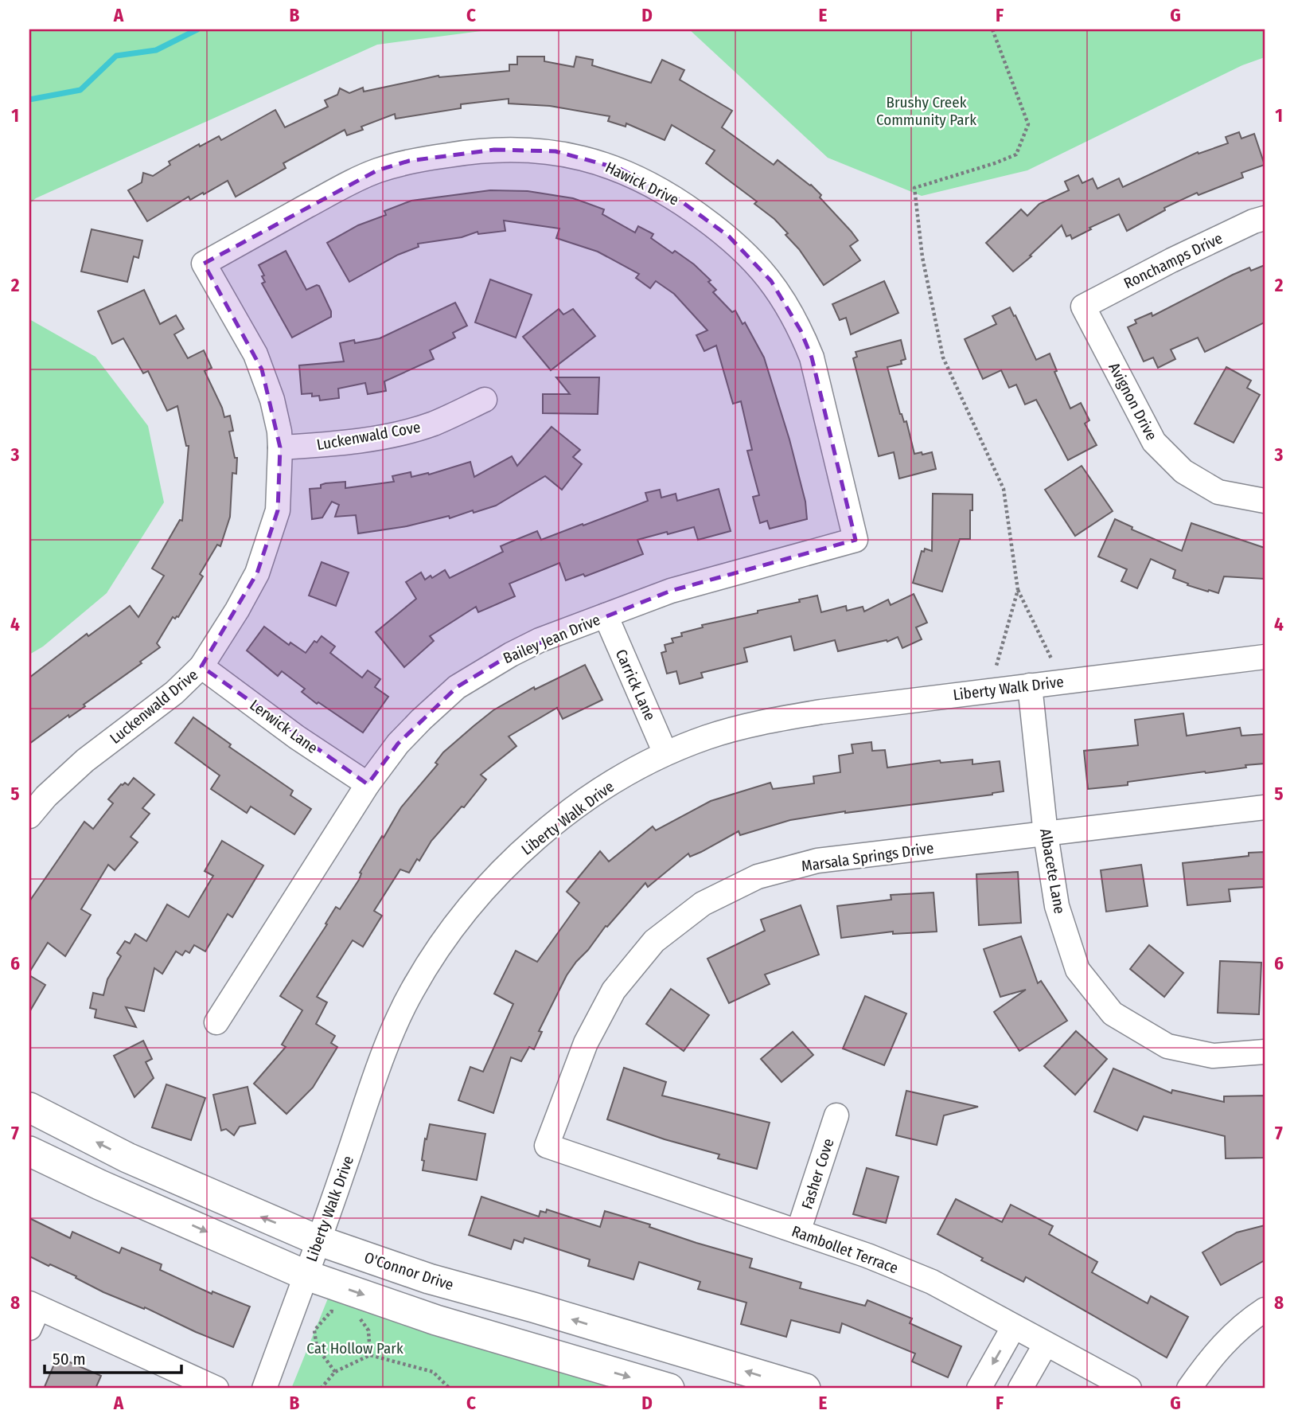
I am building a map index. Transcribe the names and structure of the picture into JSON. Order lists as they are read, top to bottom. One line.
{"streets":{"main road":["O'Connor Drive"],"street":["Hawick Drive","Ronchamps Drive","Avignon Drive","Luckenwald Cove","Bailey Jean Drive","Carrick Lane","Liberty Walk Drive","Luckenwald Drive","Lerwick Lane","Marsala Springs Drive","Albacete Lane","Fasher Cove","Rambollet Terrace"]},"crossings":[["Hawick Drive","Bailey Jean Drive"],["Hawick Drive","Luckenwald Drive"],["Ronchamps Drive","Avignon Drive"],["Luckenwald Cove","Luckenwald Drive"],["Bailey Jean Drive","Carrick Lane"],["Bailey Jean Drive","Lerwick Lane"],["Carrick Lane","Liberty Walk Drive"],["Liberty Walk Drive","Albacete Lane"],["Liberty Walk Drive","O'Connor Drive"],["Luckenwald Drive","Lerwick Lane"],["Marsala Springs Drive","Albacete Lane"],["Marsala Springs Drive","Rambollet Terrace"],["Fasher Cove","Rambollet Terrace"]],"parks":["Brushy Creek Community Park","Cat Hollow Park"],"scale_bar":"50 m","grid":{"columns":["A","B","C","D","E","F","G"],"rows":["1","2","3","4","5","6","7","8"]}}
